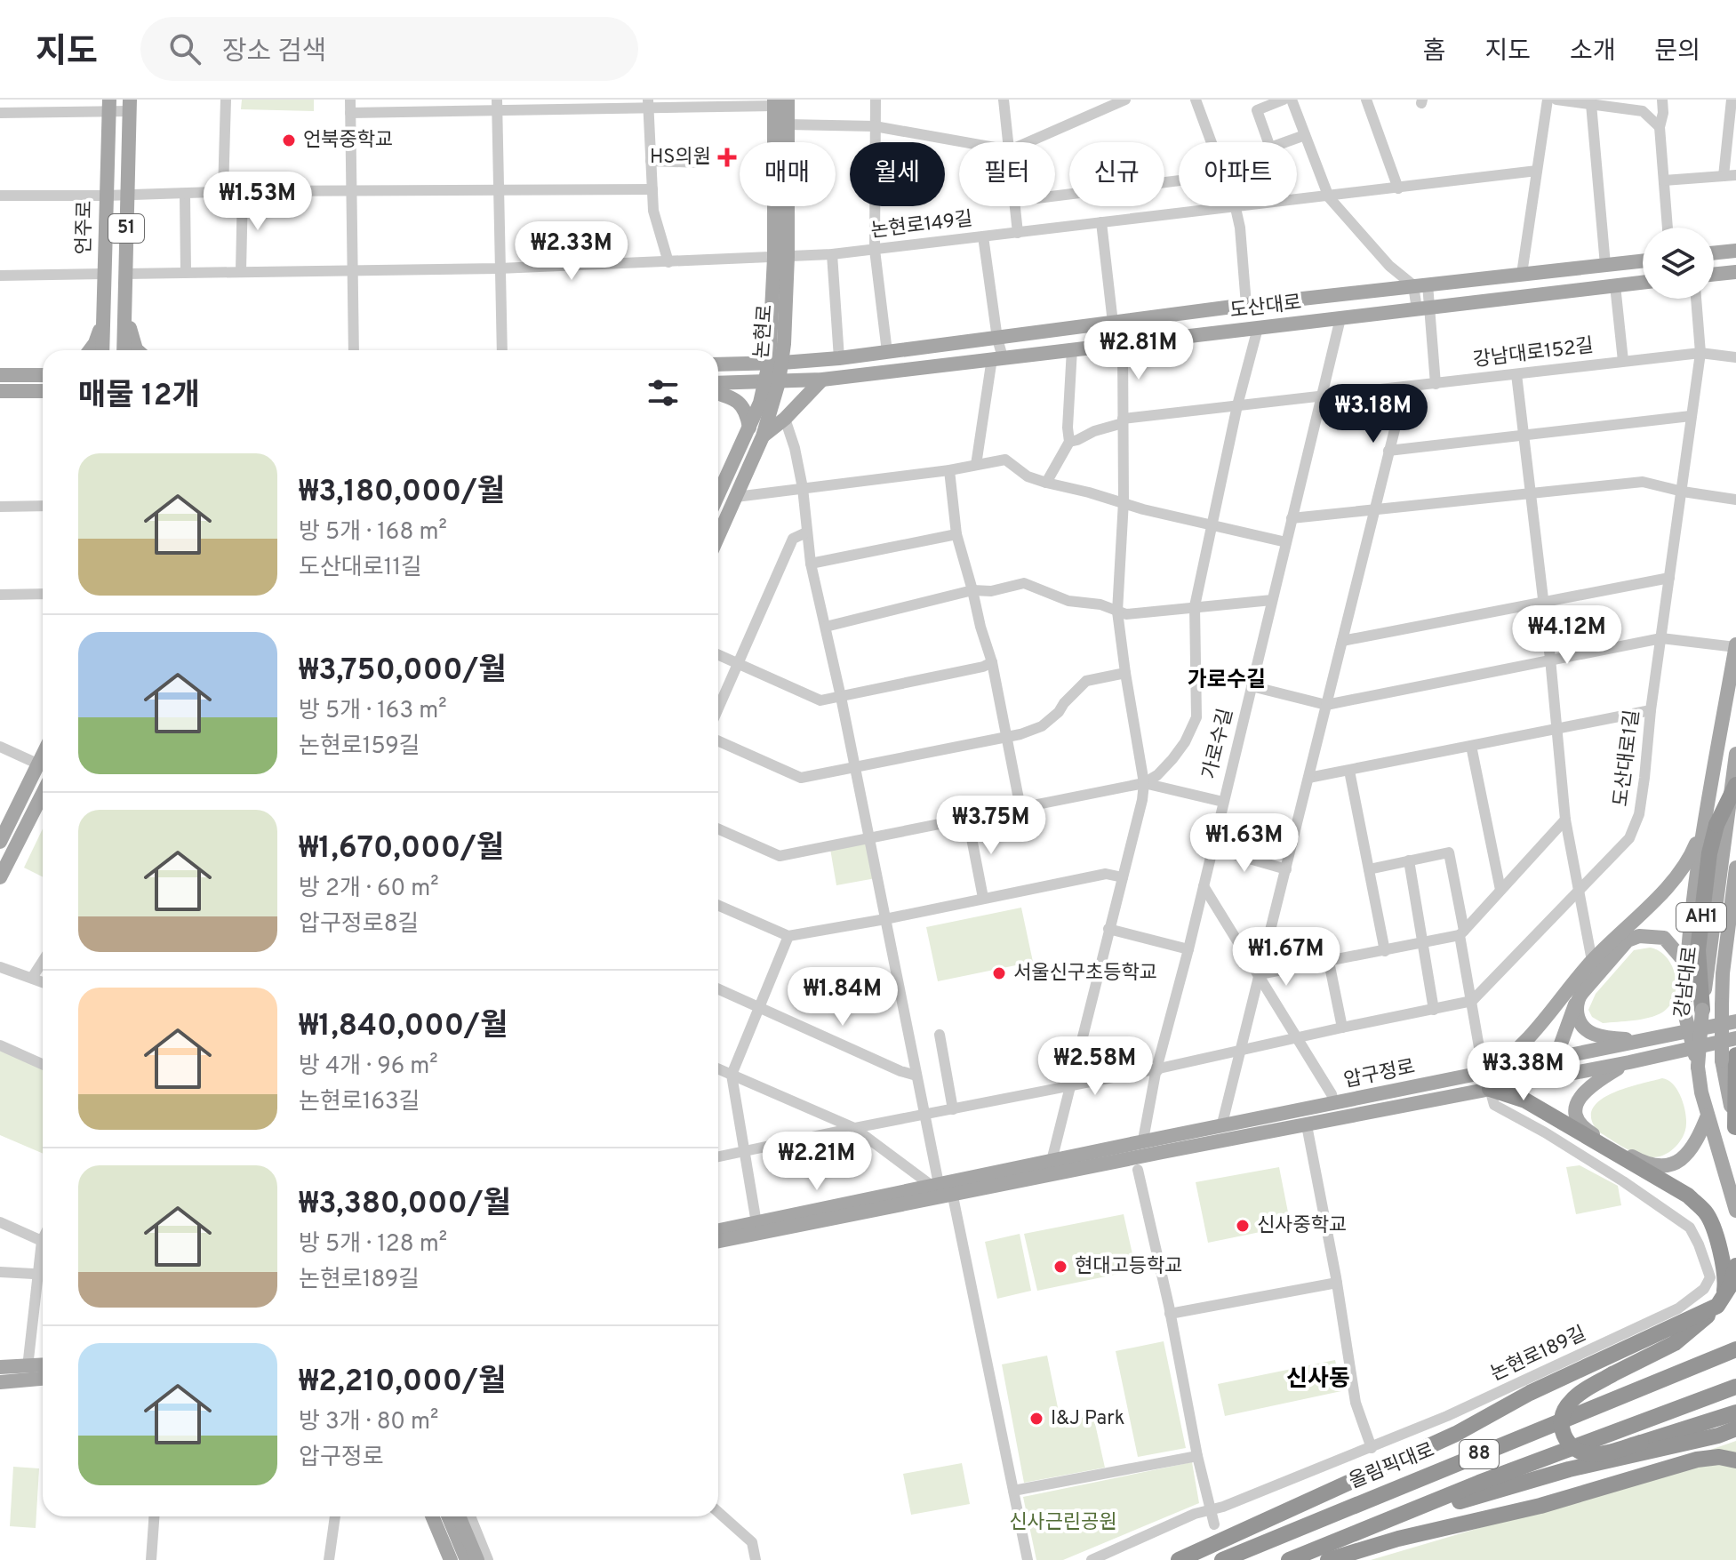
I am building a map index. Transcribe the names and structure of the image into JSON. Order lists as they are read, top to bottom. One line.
{"streets":{"highway":["AH1","88","올림픽대로"],"main road":["언주로","51","도산대로","논현로","강남대로","압구정로"],"street":["논현로149길","강남대로152길","가로수길","도산대로1길","논현로189길"]},"crossings":[["논현로149길","언주로"],["논현로149길","논현로"],["도산대로","논현로"],["도산대로","가로수길"],["강남대로152길","가로수길"],["강남대로152길","도산대로1길"],["가로수길","압구정로"],["AH1","강남대로"],["압구정로","논현로189길"]],"districts":["가로수길","신사동"],"parks":["신사근린공원"],"places":{"other":["언북중학교","서울신구초등학교","신사중학교","현대고등학교","I&J Park"],"health":["HS의원"]},"page":{"header":"지도","search":"장소 검색","nav":["홈","지도","소개","문의"],"chip":["매매","월세","필터","신규","아파트"],"price":["₩1.53M","₩2.33M","₩2.81M","₩3.18M","₩4.12M","₩3.75M","₩1.63M","₩1.67M","₩1.84M","₩2.58M","₩3.38M","₩2.21M"],"heading":"매물 12개","list":[{"name":"₩3,180,000/월","note":"방 5개 · 168 m² · 도산대로11길"},{"name":"₩3,750,000/월","note":"방 5개 · 163 m² · 논현로159길"},{"name":"₩1,670,000/월","note":"방 2개 · 60 m² · 압구정로8길"},{"name":"₩1,840,000/월","note":"방 4개 · 96 m² · 논현로163길"},{"name":"₩3,380,000/월","note":"방 5개 · 128 m² · 논현로189길"},{"name":"₩2,210,000/월","note":"방 3개 · 80 m² · 압구정로"}]}}
